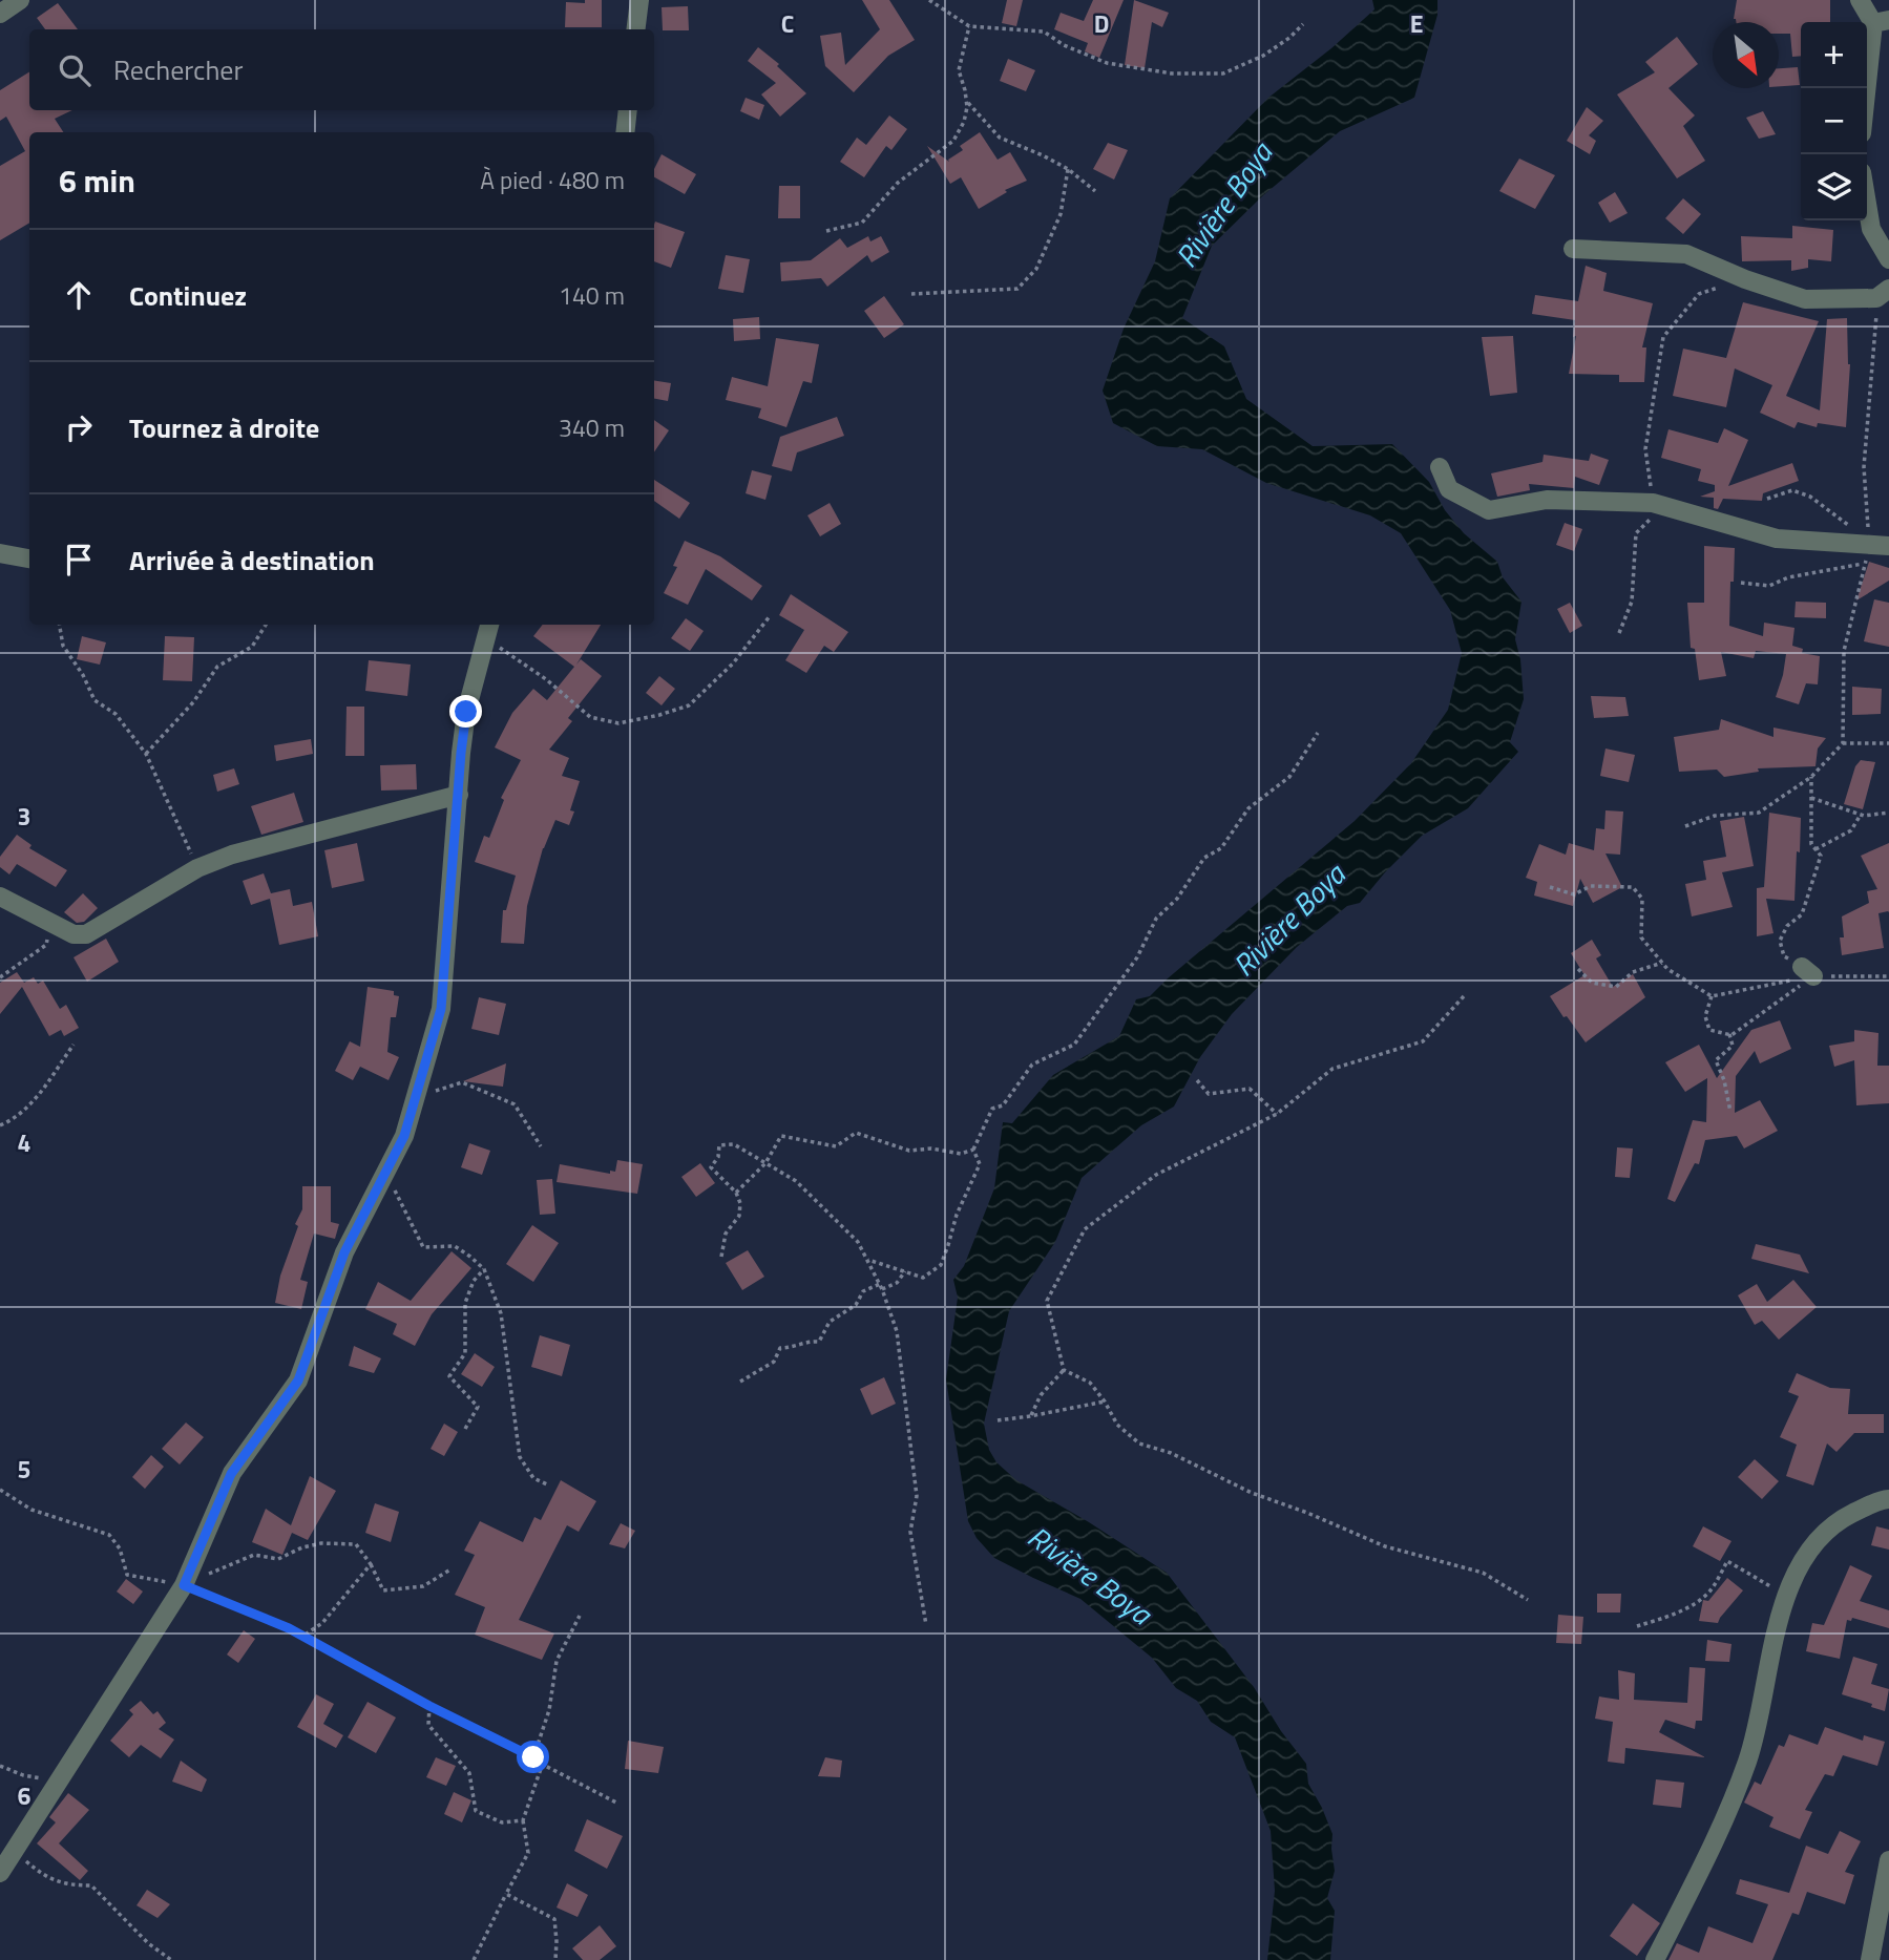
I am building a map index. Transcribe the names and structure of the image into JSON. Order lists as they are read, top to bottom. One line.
{"water":["Rivière Boya"],"north":"bottom right","page":{"map_buttons":["+","−"],"search":"Rechercher","heading":["6 min","À pied · 480 m"],"list":[["Continuez","140 m"],["Tournez à droite","340 m"],"Arrivée à destination"]},"grid":{"columns":["C","D","E"],"rows":["3","4","5","6"]}}
